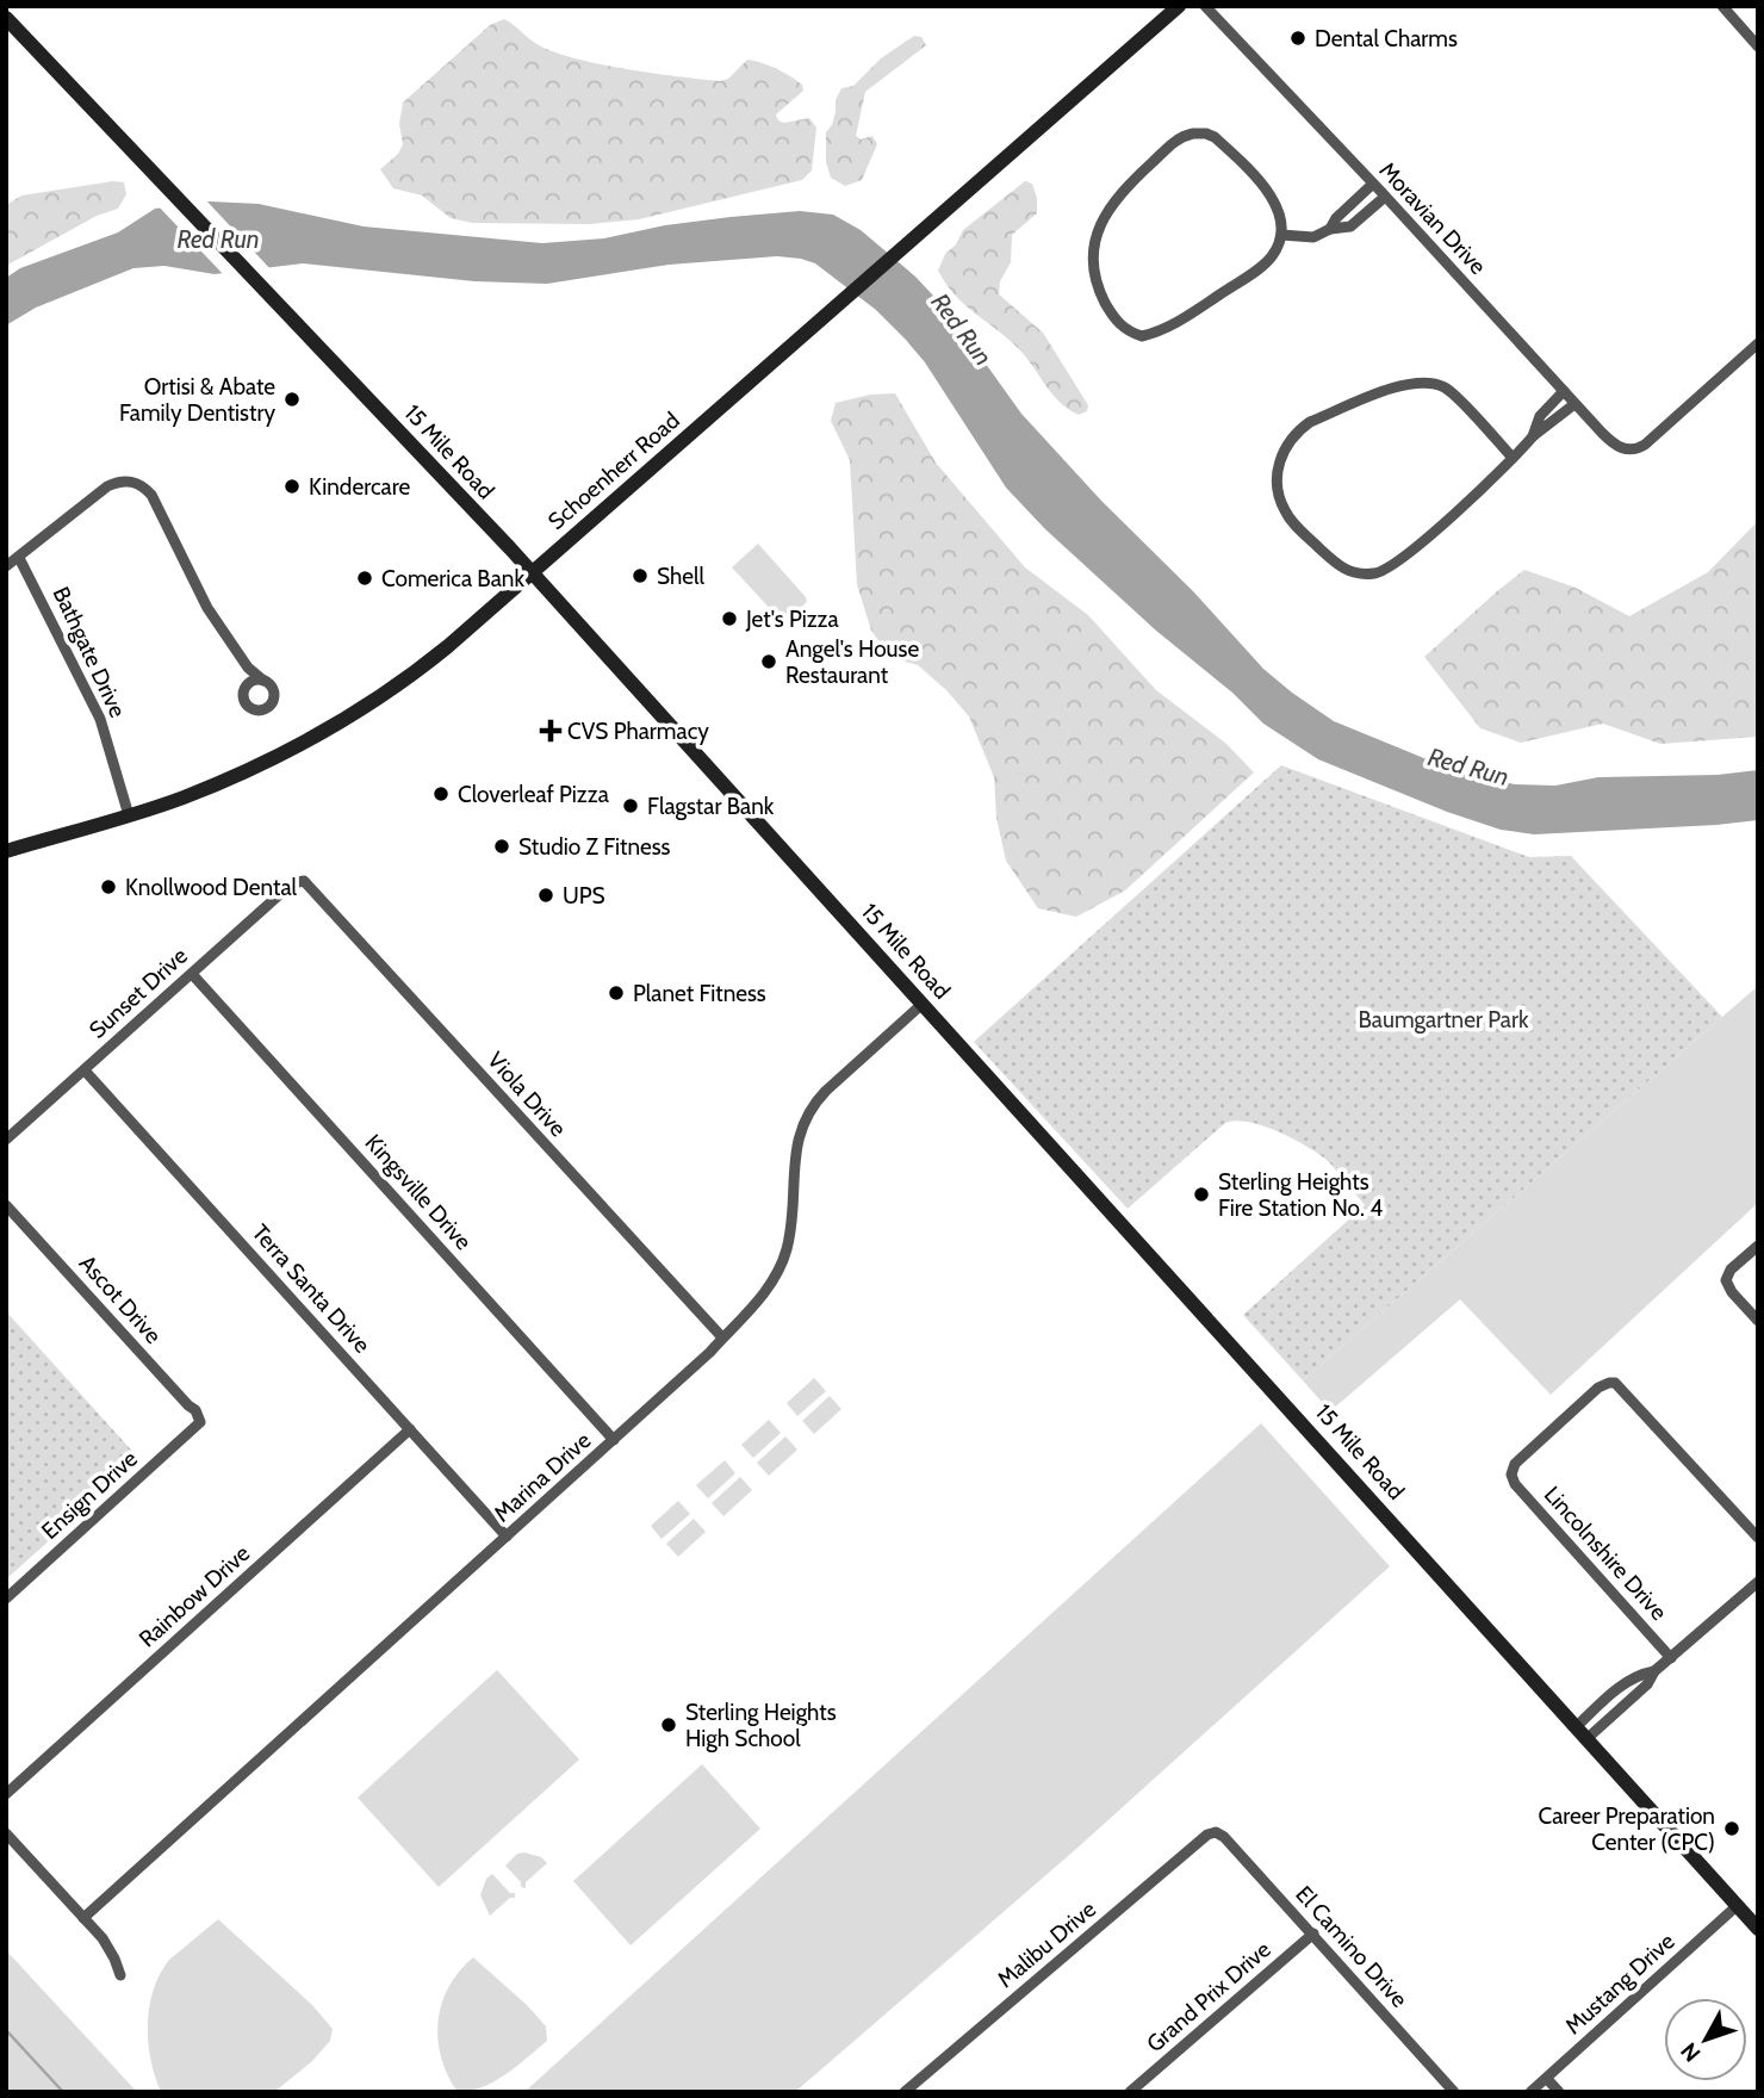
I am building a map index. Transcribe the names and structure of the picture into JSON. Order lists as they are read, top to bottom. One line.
{"streets":{"main road":["15 Mile Road","Schoenherr Road"],"street":["Moravian Drive","Bathgate Drive","Sunset Drive","Viola Drive","Kingsville Drive","Terra Santa Drive","Ascot Drive","Marina Drive","Ensign Drive","Lincolnshire Drive","Rainbow Drive","Malibu Drive","El Camino Drive","Mustang Drive","Grand Prix Drive"]},"crossings":[["15 Mile Road","Schoenherr Road"],["15 Mile Road","Marina Drive"],["15 Mile Road","Mustang Drive"],["Schoenherr Road","Bathgate Drive"],["Sunset Drive","Viola Drive"],["Sunset Drive","Kingsville Drive"],["Sunset Drive","Terra Santa Drive"],["Viola Drive","Marina Drive"],["Kingsville Drive","Marina Drive"],["Terra Santa Drive","Marina Drive"],["Terra Santa Drive","Rainbow Drive"],["Ascot Drive","Ensign Drive"],["Malibu Drive","El Camino Drive"],["El Camino Drive","Grand Prix Drive"]],"water":["Red Run"],"parks":["Baumgartner Park"],"places":{"other":["Dental Charms","Ortisi & Abate Family Dentistry","Kindercare","Shell","Comerica Bank","Jet's Pizza","Angel's House Restaurant","Cloverleaf Pizza","Flagstar Bank","Studio Z Fitness","Knollwood Dental","UPS","Planet Fitness","Sterling Heights Fire Station No. 4","Sterling Heights High School","Career Preparation Center (CPC)"],"health":["CVS Pharmacy"]},"north":"bottom left"}
